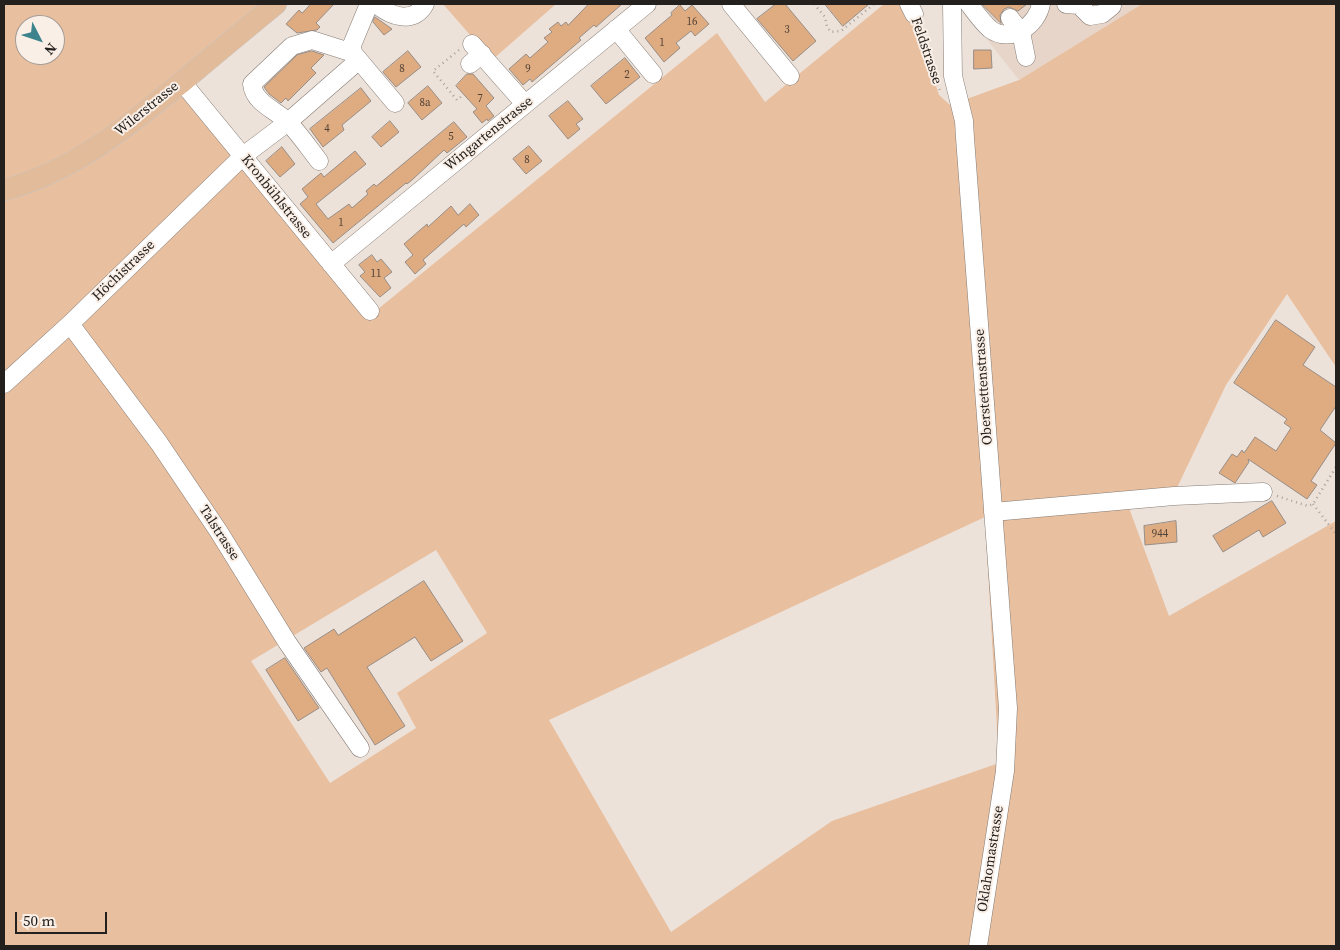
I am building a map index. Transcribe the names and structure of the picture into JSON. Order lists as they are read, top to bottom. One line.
{"streets":{"main road":["Wilerstrasse"],"street":["Wingartenstrasse","Kronbühlstrasse","Höchistrasse","Oberstettenstrasse","Talstrasse","Oklahomastrasse"],"path":["Feldstrasse"]},"crossings":[["Wilerstrasse","Kronbühlstrasse"],["Wingartenstrasse","Kronbühlstrasse"],["Kronbühlstrasse","Höchistrasse"],["Höchistrasse","Talstrasse"],["Oberstettenstrasse","Oklahomastrasse"]],"house_numbers":["16","3","1","8","9","2","7","8a","4","5","8","1","11","944"],"scale_bar":"50 m","north":"bottom right"}
